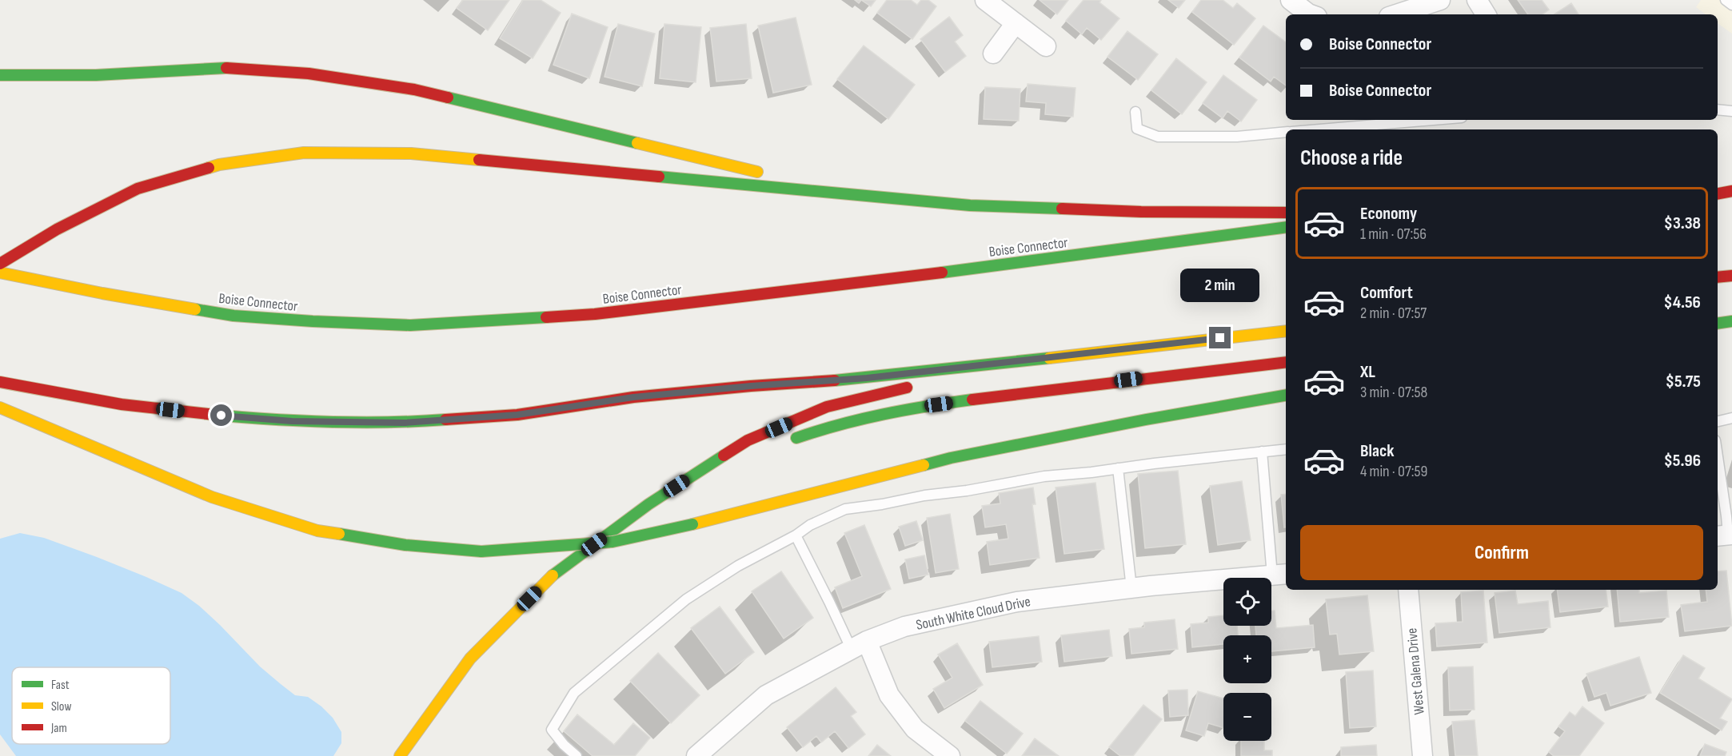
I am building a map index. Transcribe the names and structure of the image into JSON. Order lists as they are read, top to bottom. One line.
{"streets":{"highway":["Boise Connector"],"street":["South White Cloud Drive","West Galena Drive"]},"legend":["Fast","Slow","Jam"],"page":{"banner":["Boise Connector","Boise Connector"],"heading":"Choose a ride","list":[{"name":"Economy","note":"1 min · 07:56","value":"$3.38"},{"name":"Comfort","note":"2 min · 07:57","value":"$4.56"},{"name":"XL","note":"3 min · 07:58","value":"$5.75"},{"name":"Black","note":"4 min · 07:59","value":"$5.96"}],"bubble":"2 min","buttons":"Confirm","map_buttons":["+","−"]}}
